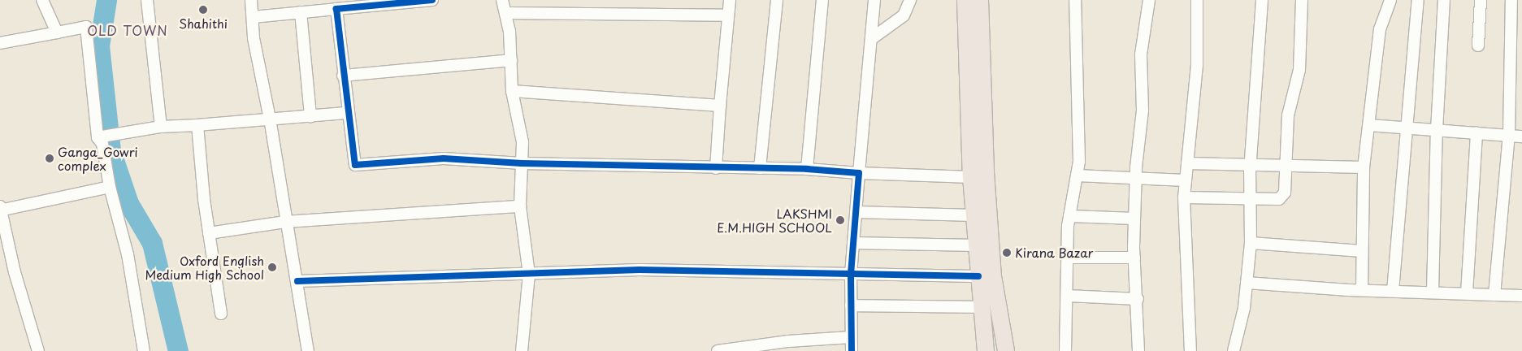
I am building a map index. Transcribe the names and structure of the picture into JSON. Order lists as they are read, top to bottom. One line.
{"districts":["OLD TOWN"],"places":["Shahithi","Ganga_Gowri complex","LAKSHMI E.M.HIGH SCHOOL","Kirana Bazar","Oxford English Medium High School"]}
